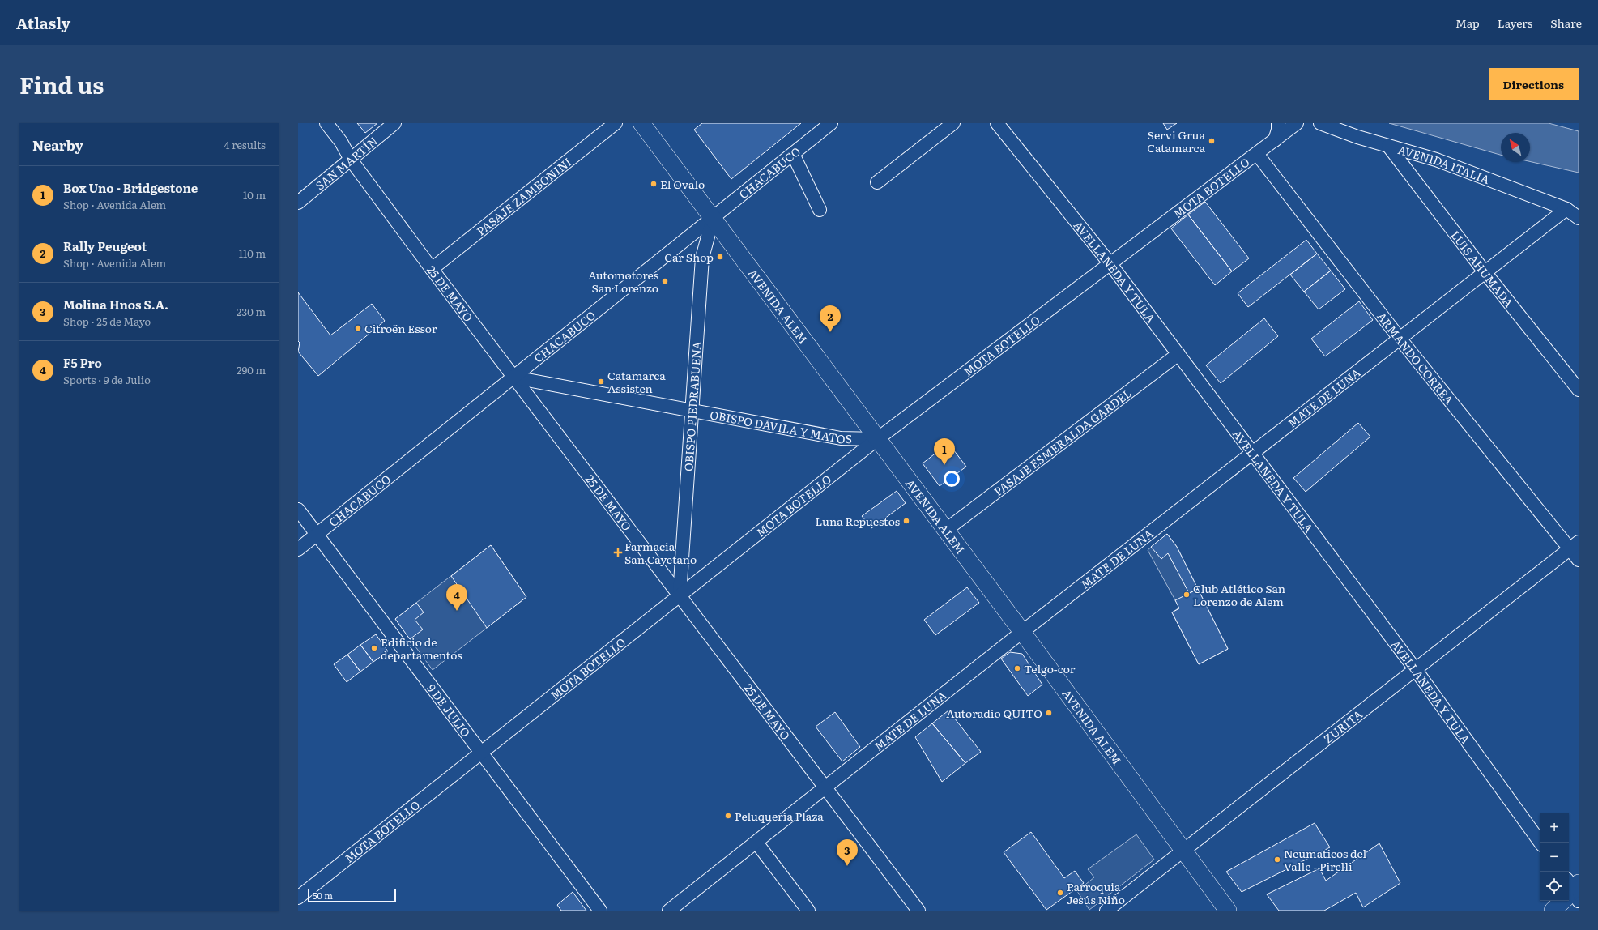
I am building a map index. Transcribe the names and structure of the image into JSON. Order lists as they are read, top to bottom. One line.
{"streets":{"main road":["AVENIDA ALEM"],"street":["SAN MARTÍN","AVENIDA ITALIA","CHACABUCO","MOTA BOTELLO","PASAJE ZAMBONINI","LUIS AHUMADA","AVELLANEDA Y TULA","25 DE MAYO","ARMANDO CORREA","MATE DE LUNA","OBISPO PIEDRABUENA","OBISPO DÁVILA Y MATOS","PASAJE ESMERALDA GARDEL","9 DE JULIO","ZURITA"]},"crossings":[["SAN MARTÍN","25 DE MAYO"],["AVENIDA ITALIA","LUIS AHUMADA"],["AVENIDA ITALIA","MATE DE LUNA"],["CHACABUCO","25 DE MAYO"],["CHACABUCO","AVENIDA ALEM"],["CHACABUCO","OBISPO PIEDRABUENA"],["CHACABUCO","OBISPO DÁVILA Y MATOS"],["CHACABUCO","9 DE JULIO"],["MOTA BOTELLO","AVELLANEDA Y TULA"],["MOTA BOTELLO","25 DE MAYO"],["MOTA BOTELLO","AVENIDA ALEM"],["MOTA BOTELLO","ARMANDO CORREA"],["MOTA BOTELLO","OBISPO PIEDRABUENA"],["MOTA BOTELLO","OBISPO DÁVILA Y MATOS"],["MOTA BOTELLO","9 DE JULIO"],["PASAJE ZAMBONINI","25 DE MAYO"],["LUIS AHUMADA","MATE DE LUNA"],["AVELLANEDA Y TULA","MATE DE LUNA"],["AVELLANEDA Y TULA","PASAJE ESMERALDA GARDEL"],["AVELLANEDA Y TULA","ZURITA"],["25 DE MAYO","MATE DE LUNA"],["25 DE MAYO","OBISPO PIEDRABUENA"],["25 DE MAYO","OBISPO DÁVILA Y MATOS"],["AVENIDA ALEM","MATE DE LUNA"],["AVENIDA ALEM","OBISPO PIEDRABUENA"],["AVENIDA ALEM","OBISPO DÁVILA Y MATOS"],["AVENIDA ALEM","PASAJE ESMERALDA GARDEL"],["AVENIDA ALEM","ZURITA"],["ARMANDO CORREA","MATE DE LUNA"],["ARMANDO CORREA","ZURITA"],["OBISPO PIEDRABUENA","OBISPO DÁVILA Y MATOS"]],"places":{"other":["Servi Grua Catamarca","El Ovalo","Car Shop","Automotores San Lorenzo","Citroën Essor","Catamarca Assisten","Luna Repuestos","Club Atlético San Lorenzo de Alem","Edificio de departamentos","Telgo-cor","Autoradio QUITO","Peluquería Plaza","Neumaticos del Valle - Pirelli","Parroquia Jesús Niño"],"health":["Farmacia San Cayetano"]},"scale_bar":"50 m","north":"top left","page":{"header":"Atlasly","nav":["Map","Layers","Share"],"title":"Find us","buttons":"Directions","heading":["Nearby","4 results"],"list":[{"mark":"1","name":"Box Uno - Bridgestone","note":"Shop · Avenida Alem","value":"10 m"},{"mark":"2","name":"Rally Peugeot","note":"Shop · Avenida Alem","value":"110 m"},{"mark":"3","name":"Molina Hnos S.A.","note":"Shop · 25 de Mayo","value":"230 m"},{"mark":"4","name":"F5 Pro","note":"Sports · 9 de Julio","value":"290 m"}],"pins":["2","1","4","3"],"map_buttons":["+","−"],"scale":"50 m"}}
